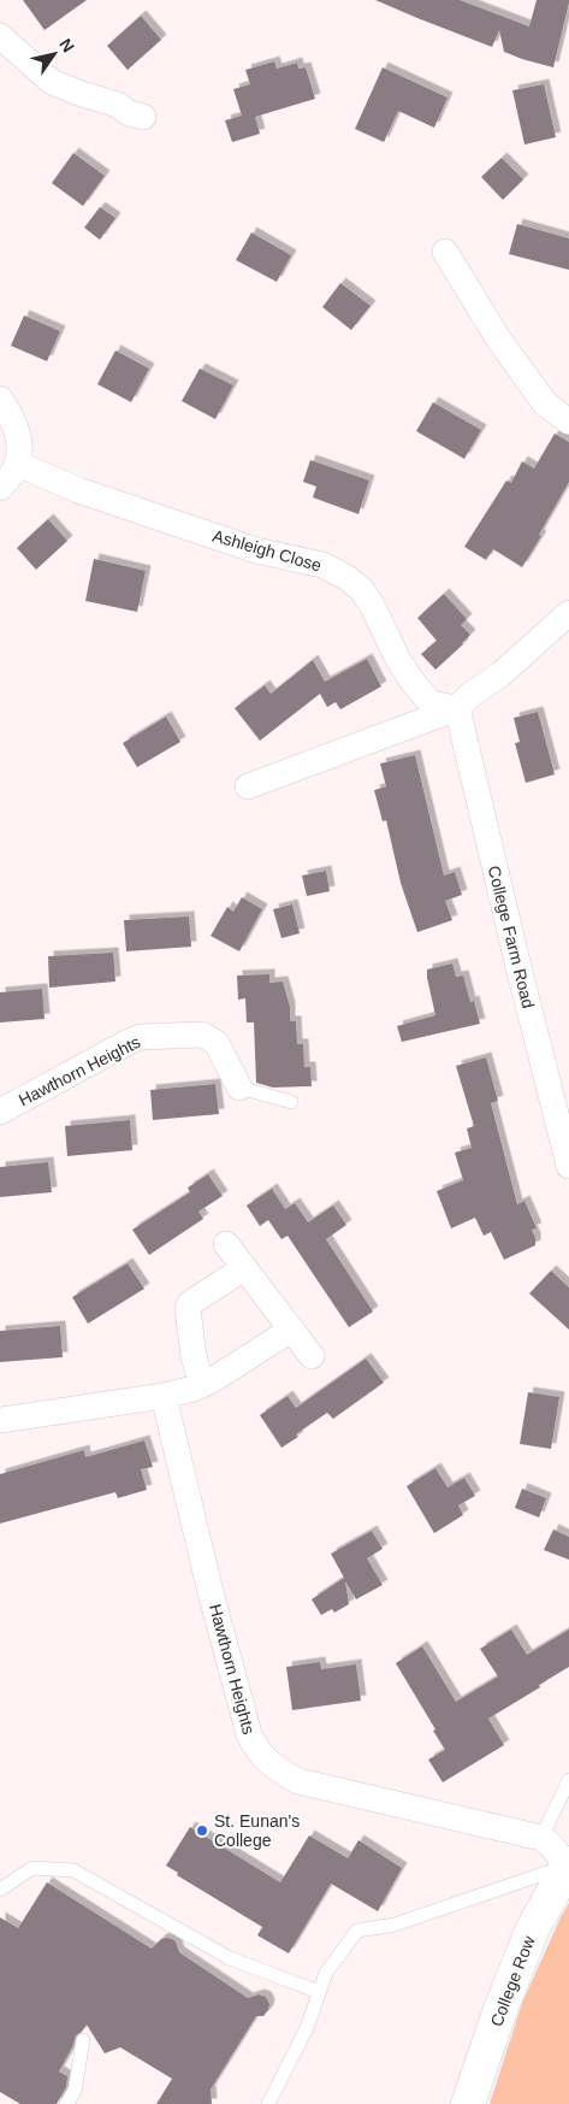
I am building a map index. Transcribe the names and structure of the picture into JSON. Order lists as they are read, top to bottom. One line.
{"streets":{"street":["Ashleigh Close","College Farm Road","Hawthorn Heights","College Row"]},"crossings":[["Ashleigh Close","College Farm Road"]],"places":["St. Eunan's College"],"north":"top right"}
